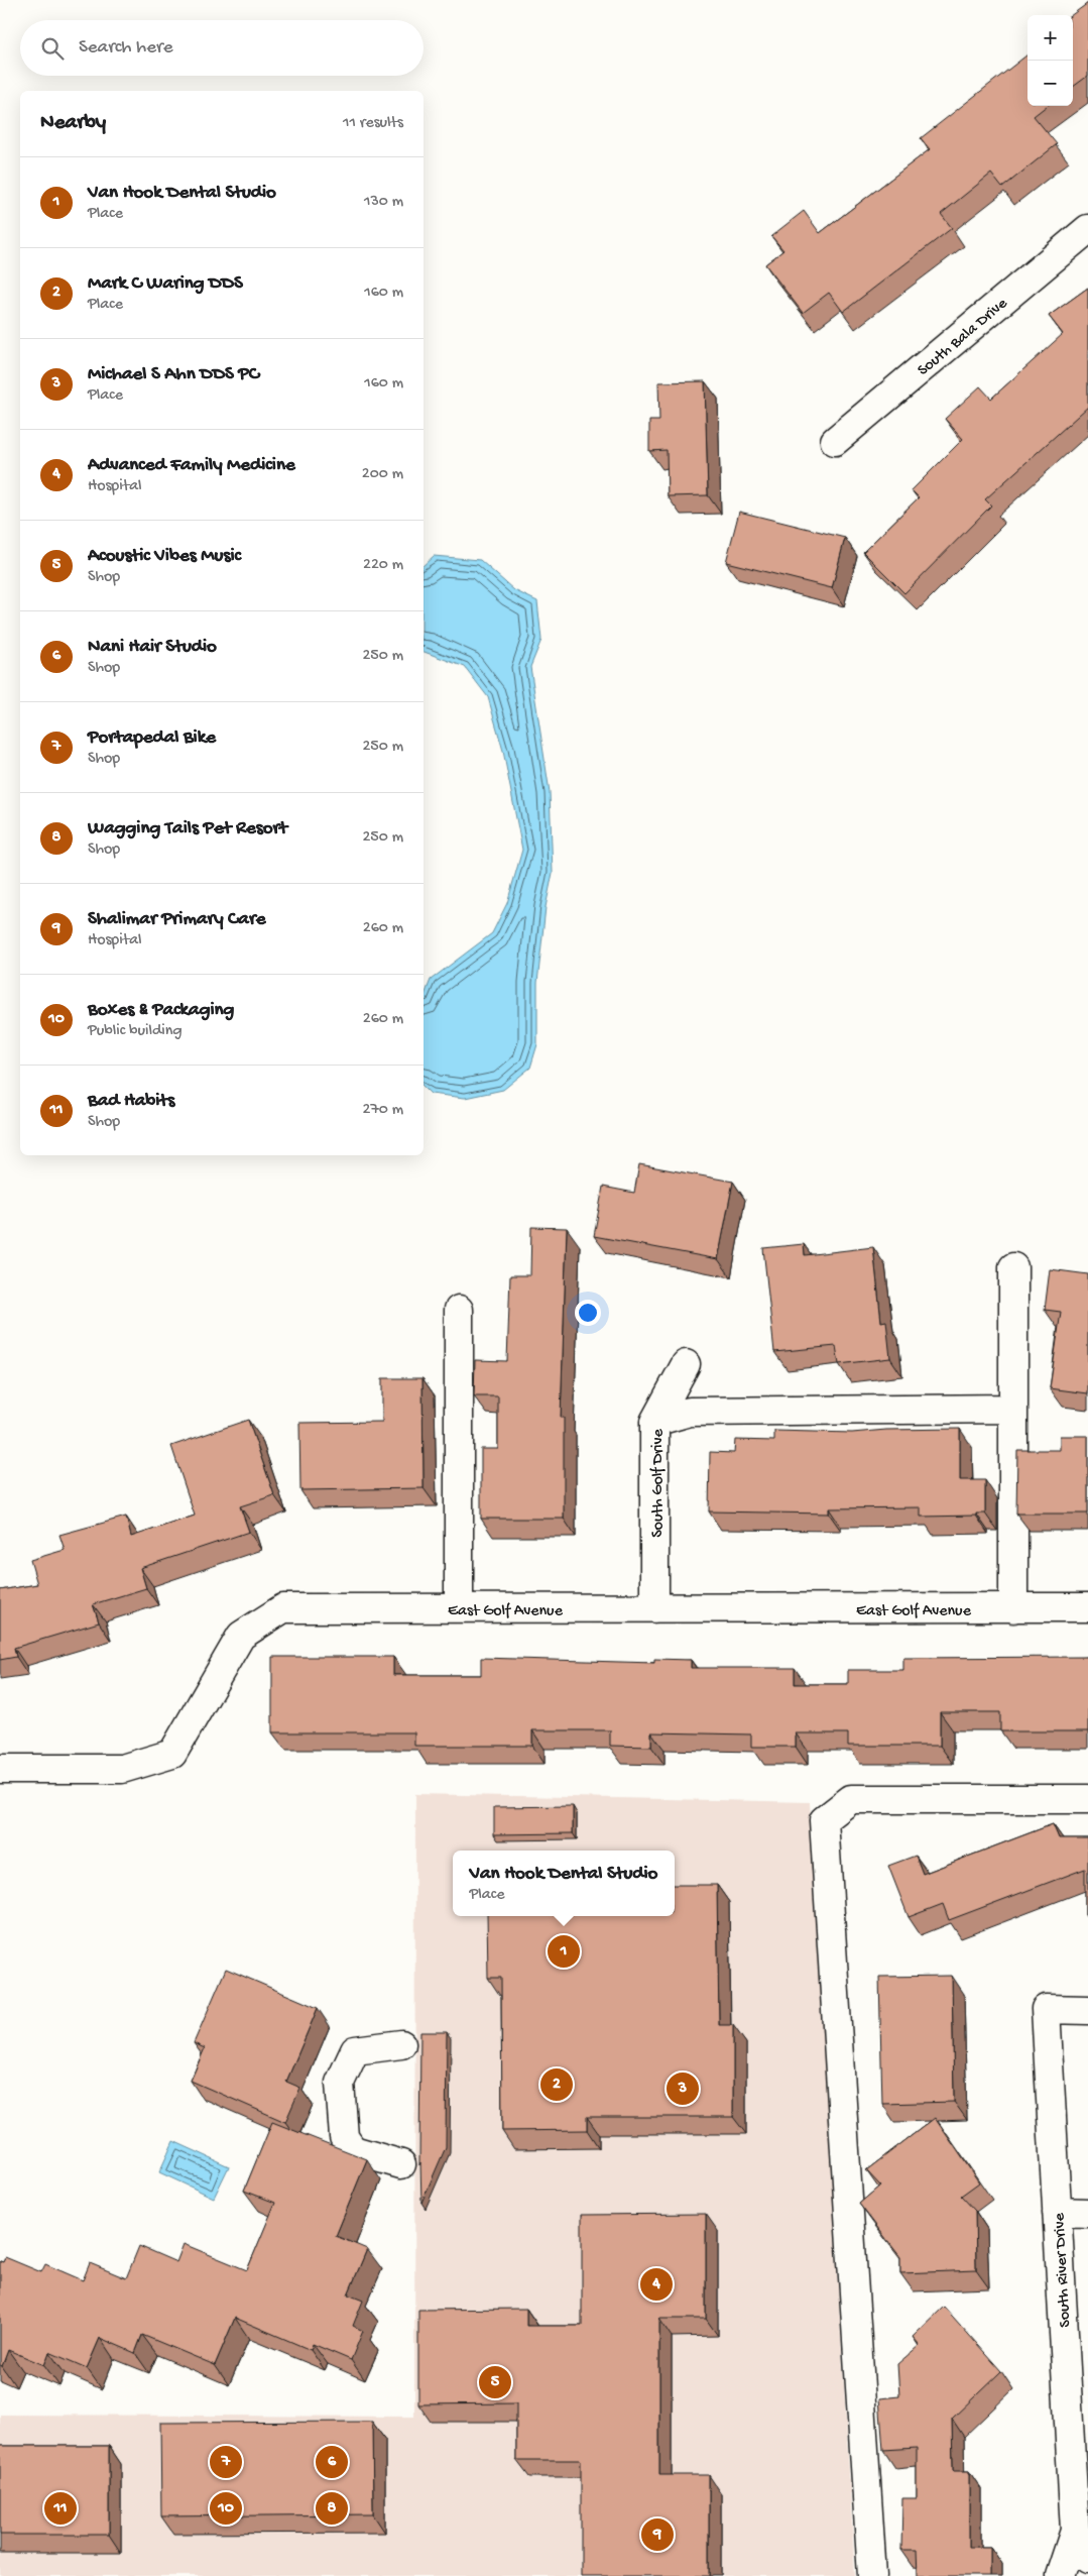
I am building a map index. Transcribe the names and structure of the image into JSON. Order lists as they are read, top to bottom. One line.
{"streets":{"street":["South Bala Drive","South Golf Drive","East Golf Avenue","South River Drive"]},"crossings":[["South Golf Drive","East Golf Avenue"]],"page":{"map_buttons":["+","−"],"search":"Search here","heading":["Nearby","11 results"],"list":[{"mark":"1","name":"Van Hook Dental Studio","note":"Place","value":"130 m"},{"mark":"2","name":"Mark C Waring DDS","note":"Place","value":"160 m"},{"mark":"3","name":"Michael S Ahn DDS PC","note":"Place","value":"160 m"},{"mark":"4","name":"Advanced Family Medicine","note":"Hospital","value":"200 m"},{"mark":"5","name":"Acoustic Vibes Music","note":"Shop","value":"220 m"},{"mark":"6","name":"Nani Hair Studio","note":"Shop","value":"250 m"},{"mark":"7","name":"Portapedal Bike","note":"Shop","value":"250 m"},{"mark":"8","name":"Wagging Tails Pet Resort","note":"Shop","value":"250 m"},{"mark":"9","name":"Shalimar Primary Care","note":"Hospital","value":"260 m"},{"mark":"10","name":"Boxes & Packaging","note":"Public building","value":"260 m"},{"mark":"11","name":"Bad Habits","note":"Shop","value":"270 m"}],"popup":["Van Hook Dental Studio","Place"],"pins":["1","2","3","4","5","6","7","8","10","11","9"]}}
